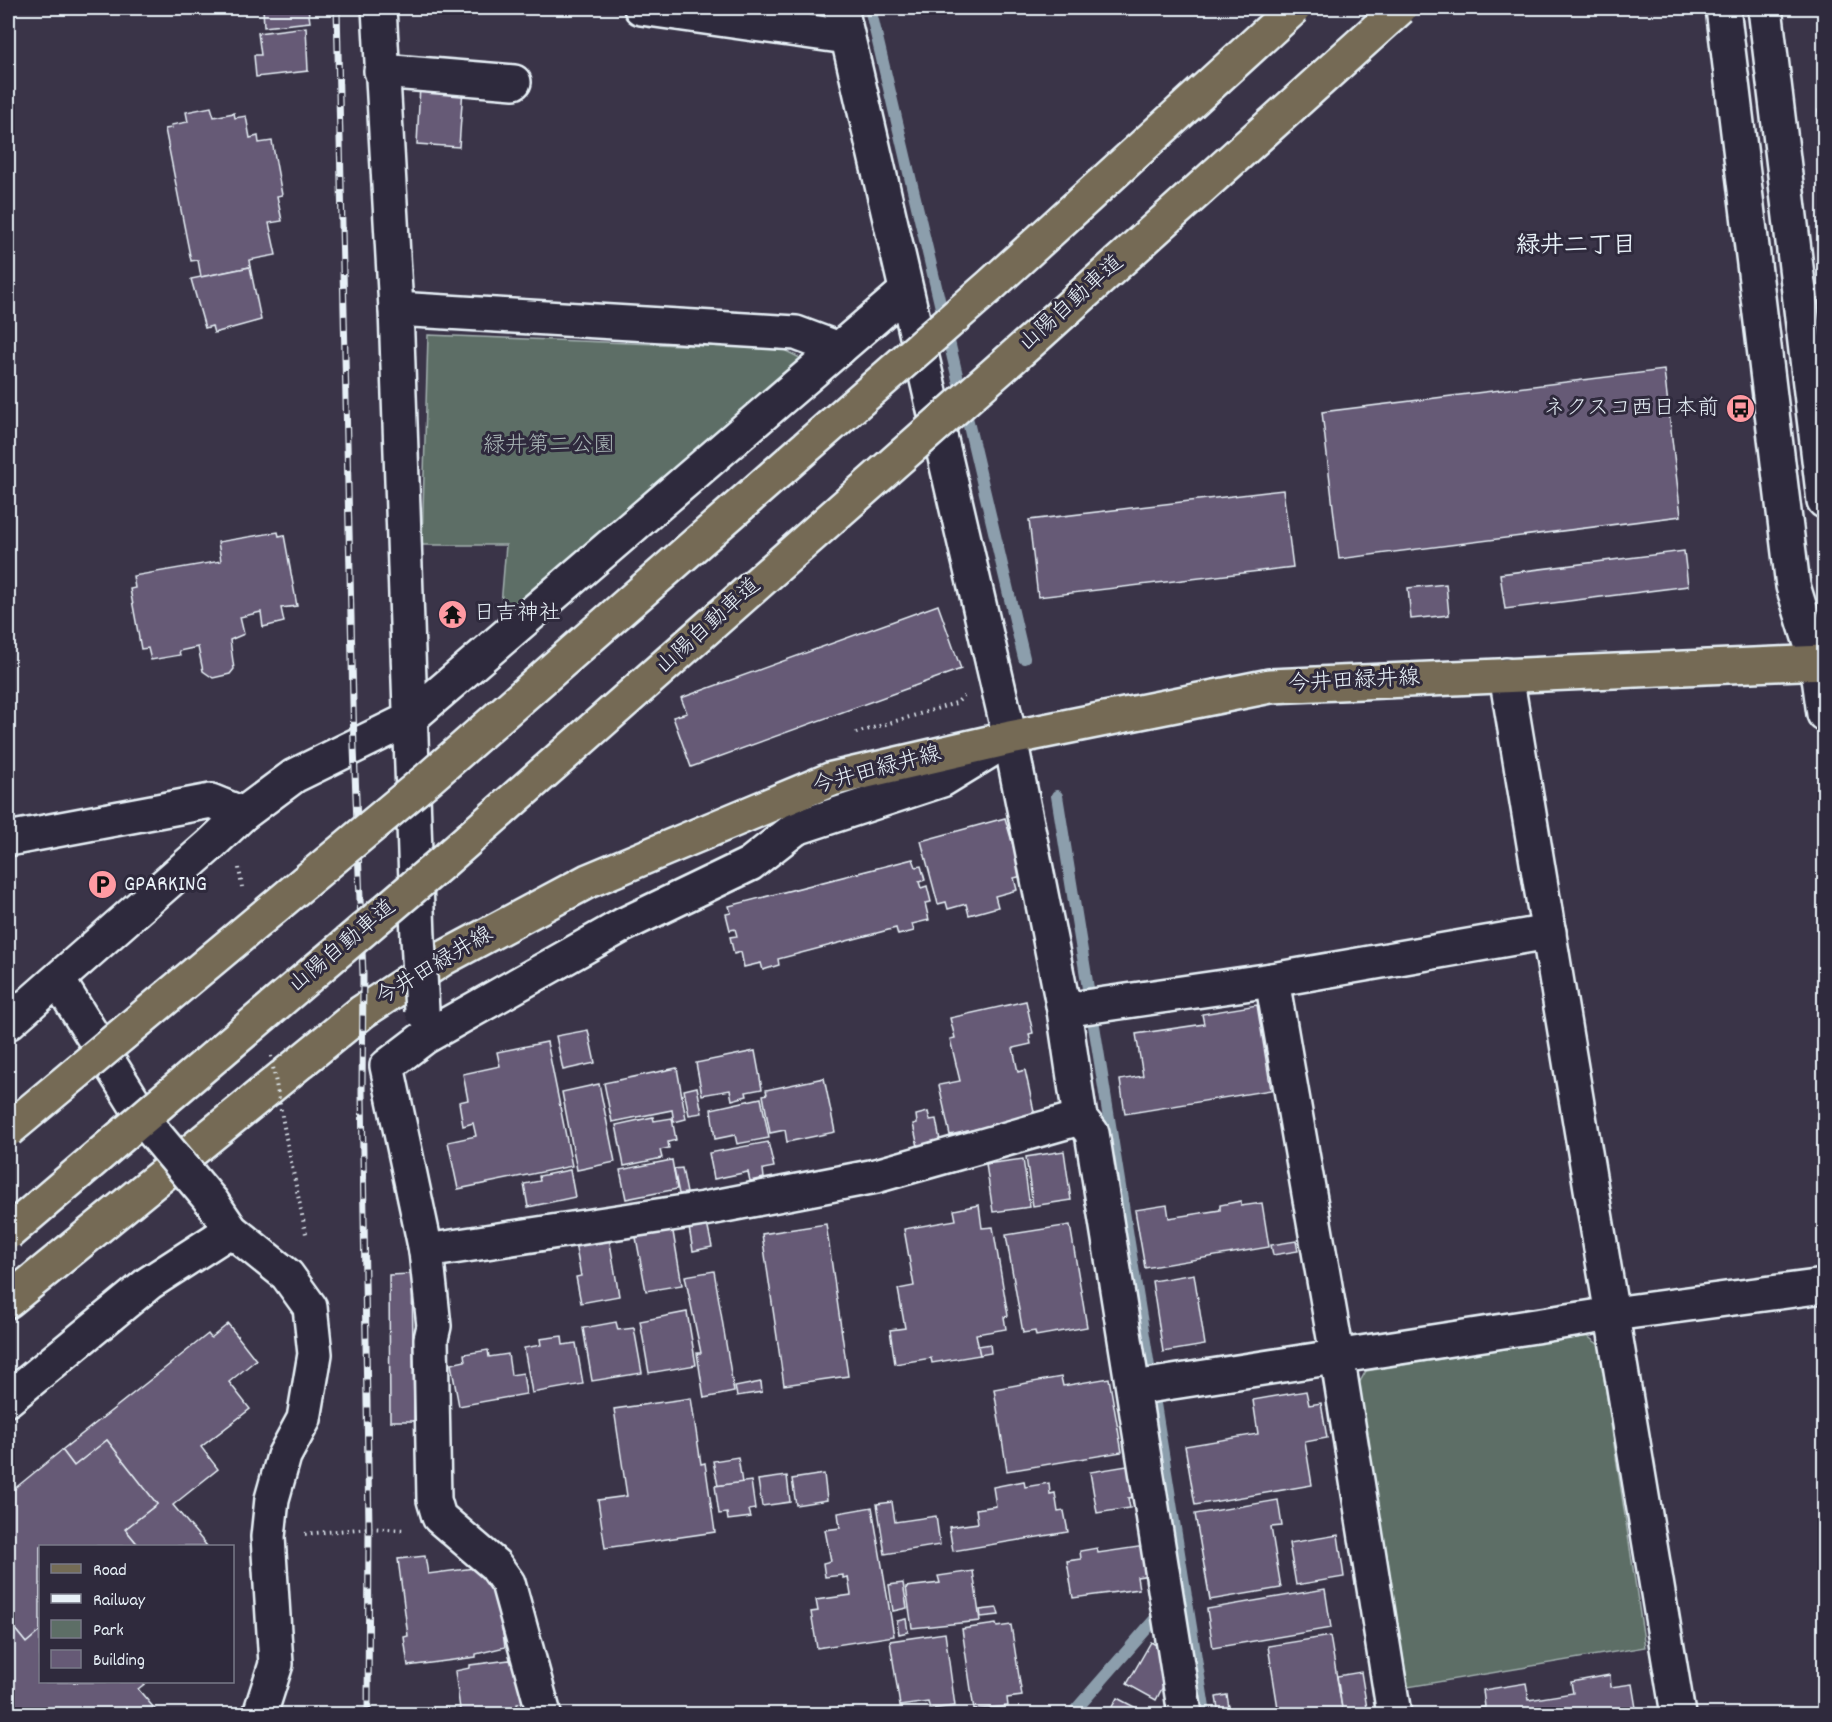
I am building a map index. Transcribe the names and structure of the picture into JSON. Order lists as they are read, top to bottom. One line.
{"streets":{"main road":["山陽自動車道","今井田緑井線"]},"districts":["緑井二丁目"],"parks":["緑井第二公園"],"places":{"bus stop":["ネクスコ西日本前"],"temple":["日吉神社"],"parking":["GPARKING"]},"legend":["Road","Railway","Park","Building"]}
